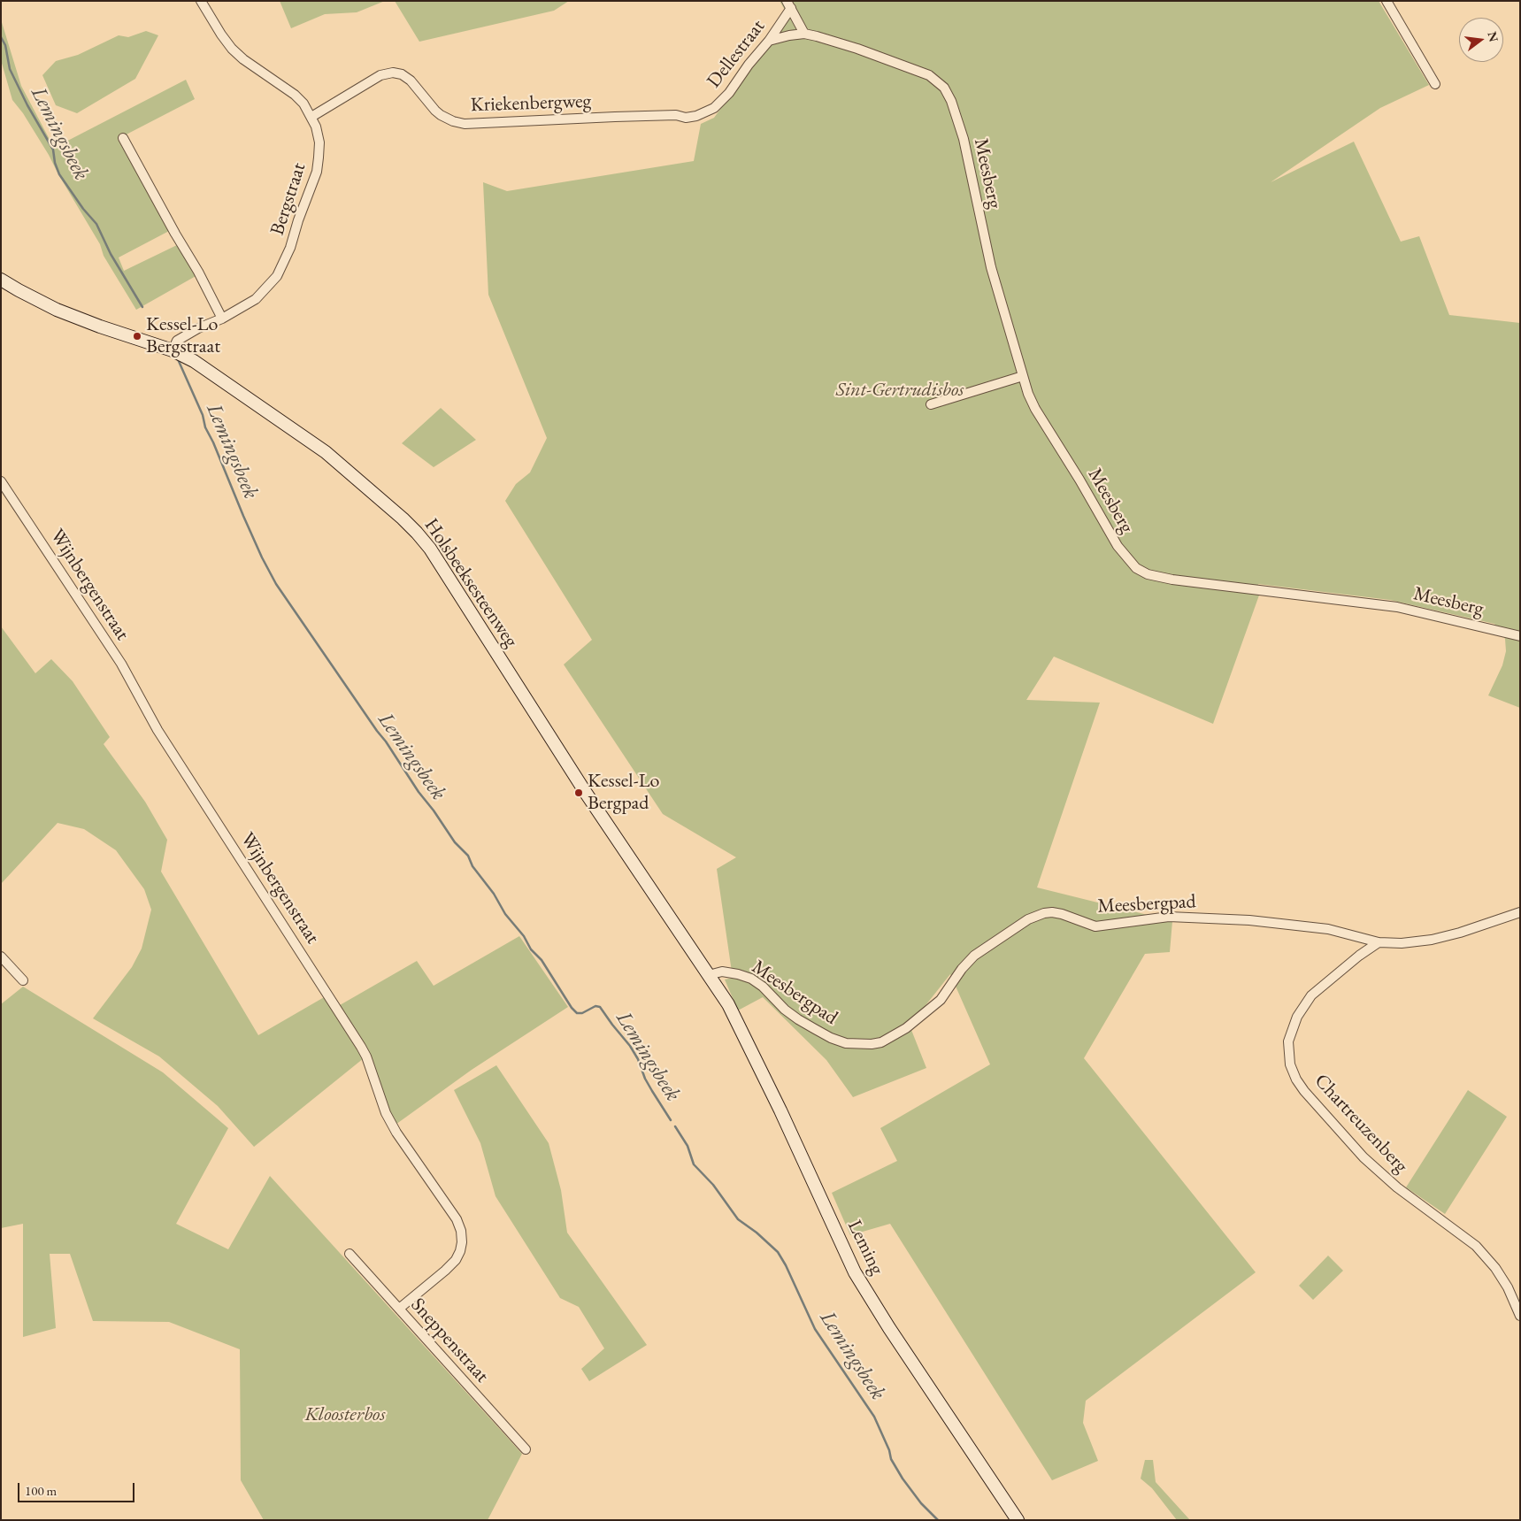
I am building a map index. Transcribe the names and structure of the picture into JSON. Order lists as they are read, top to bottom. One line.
{"streets":{"street":["Dellestraat","Kriekenbergweg","Meesberg","Bergstraat","Holsbeeksesteenweg","Wijnbergenstraat","Meesbergpad","Chartreuzenberg","Leming","Sneppenstraat"]},"crossings":[["Dellestraat","Kriekenbergweg"],["Dellestraat","Meesberg"],["Kriekenbergweg","Bergstraat"],["Bergstraat","Holsbeeksesteenweg"],["Holsbeeksesteenweg","Meesbergpad"],["Holsbeeksesteenweg","Leming"],["Wijnbergenstraat","Sneppenstraat"],["Meesbergpad","Chartreuzenberg"],["Meesbergpad","Leming"]],"water":["Lemingsbeek"],"parks":["Sint-Gertrudisbos","Kloosterbos"],"places":["Kessel-Lo Bergstraat","Kessel-Lo Bergpad"],"scale_bar":"100 m","north":"right"}
